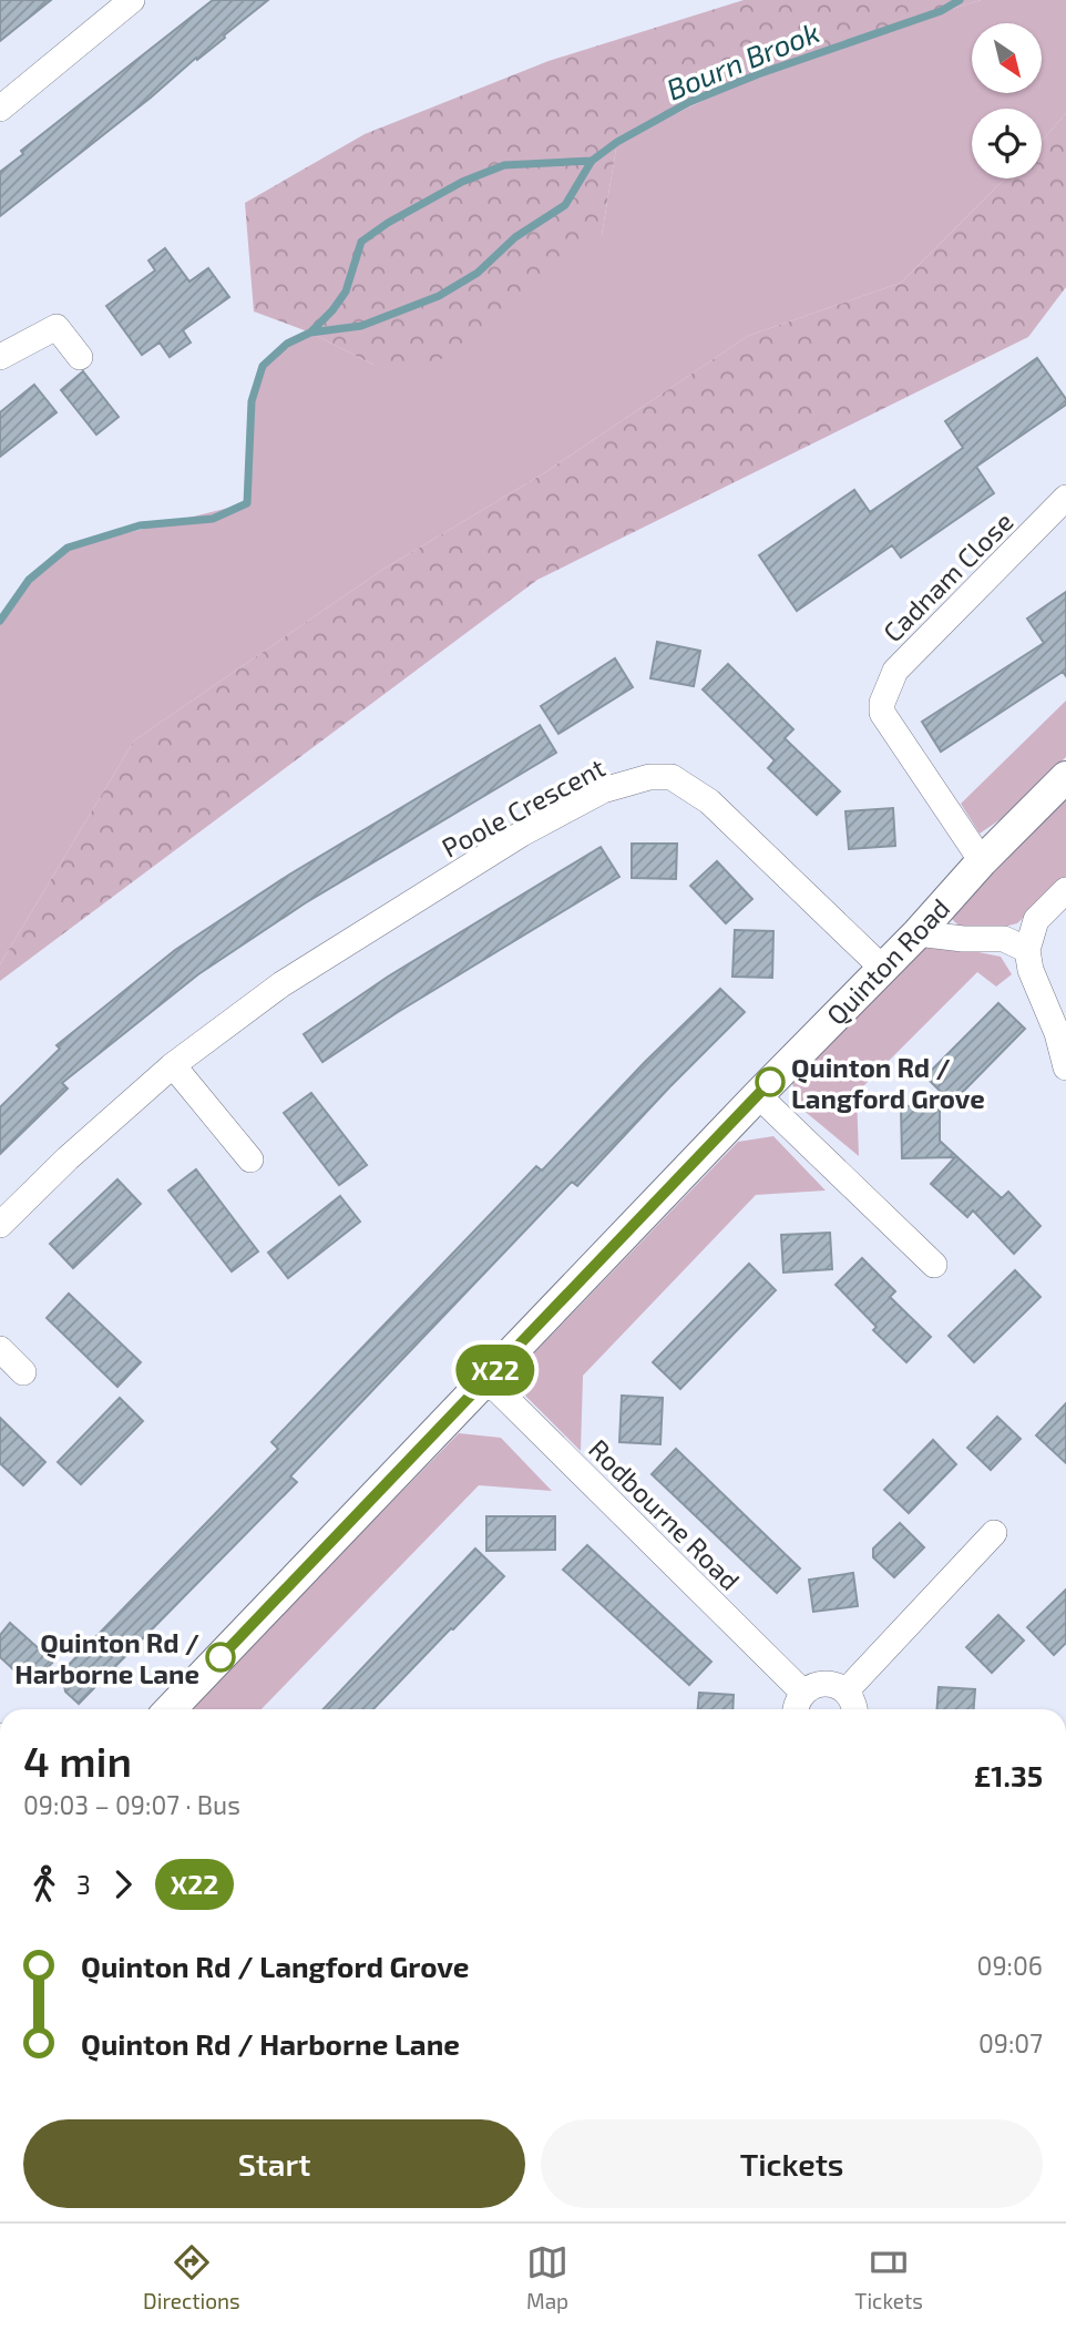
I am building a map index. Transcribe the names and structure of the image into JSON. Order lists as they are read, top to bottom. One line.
{"streets":{"street":["Cadnam Close","Poole Crescent","Quinton Road","Rodbourne Road"]},"crossings":[["Cadnam Close","Quinton Road"],["Poole Crescent","Quinton Road"],["Quinton Road","Rodbourne Road"]],"water":["Bourn Brook"],"places":["Quinton Rd / Langford Grove","Quinton Rd / Harborne Lane"],"lines":["bus line X22"],"north":"bottom right","page":{"on_map":"X22","heading":["4 min","09:03 – 09:07 · Bus","£1.35"],"legs":["3","X22"],"list":[{"name":"Quinton Rd / Langford Grove","value":"09:06"},{"name":"Quinton Rd / Harborne Lane","value":"09:07"}],"buttons":["Start","Tickets"],"tabs":["Directions","Map","Tickets"]}}
